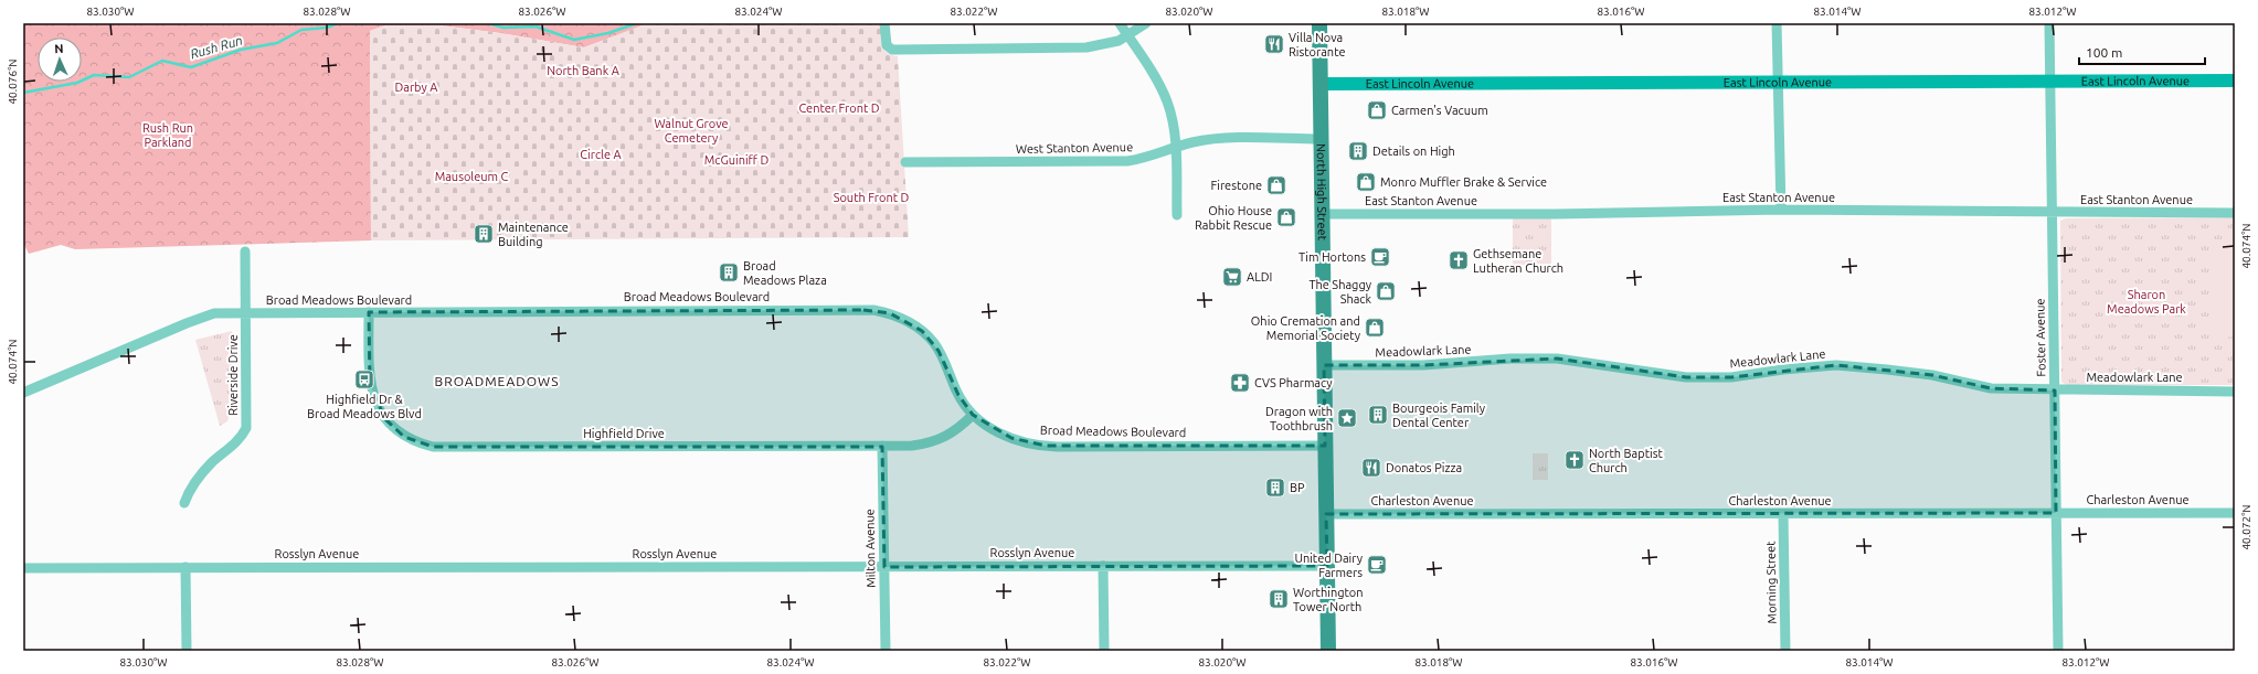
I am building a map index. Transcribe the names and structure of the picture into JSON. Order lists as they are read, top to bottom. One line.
{"streets":{"main road":["East Lincoln Avenue","North High Street"],"street":["West Stanton Avenue","East Stanton Avenue","Broad Meadows Boulevard","Foster Avenue","Meadowlark Lane","Riverside Drive","Highfield Drive","Charleston Avenue","Milton Avenue","Rosslyn Avenue","Morning Street"]},"crossings":[["East Lincoln Avenue","North High Street"],["East Lincoln Avenue","Foster Avenue"],["West Stanton Avenue","North High Street"],["North High Street","East Stanton Avenue"],["North High Street","Broad Meadows Boulevard"],["North High Street","Meadowlark Lane"],["North High Street","Charleston Avenue"],["North High Street","Rosslyn Avenue"],["East Stanton Avenue","Foster Avenue"],["Broad Meadows Boulevard","Riverside Drive"],["Broad Meadows Boulevard","Highfield Drive"],["Foster Avenue","Meadowlark Lane"],["Foster Avenue","Charleston Avenue"],["Highfield Drive","Milton Avenue"],["Charleston Avenue","Morning Street"],["Milton Avenue","Rosslyn Avenue"]],"districts":["BROADMEADOWS"],"water":["Rush Run"],"parks":["North Bank A","Darby A","Center Front D","Walnut Grove Cemetery","Rush Run Parkland","Circle A","McGuiniff D","Mausoleum C","South Front D","Sharon Meadows Park"],"places":{"restaurant":["Villa Nova Ristorante","Donatos Pizza"],"shop":["Carmen's Vacuum","Monro Muffler Brake & Service","Firestone","Ohio House Rabbit Rescue","The Shaggy Shack","Ohio Cremation and Memorial Society"],"building":["Details on High","Maintenance Building","Broad Meadows Plaza","Bourgeois Family Dental Center","BP","Worthington Tower North"],"cafe":["Tim Hortons","United Dairy Farmers"],"church":["Gethsemane Lutheran Church","North Baptist Church"],"supermarket":["ALDI"],"bus stop":["Highfield Dr & Broad Meadows Blvd"],"pharmacy":["CVS Pharmacy"],"place":["Dragon with Toothbrush"]},"scale_bar":"100 m","north":"top","coordinates":["83.030°W","83.028°W","83.026°W","83.024°W","83.022°W","83.020°W","83.018°W","83.016°W","83.014°W","83.012°W","40.076°N","40.074°N","40.072°N"]}
